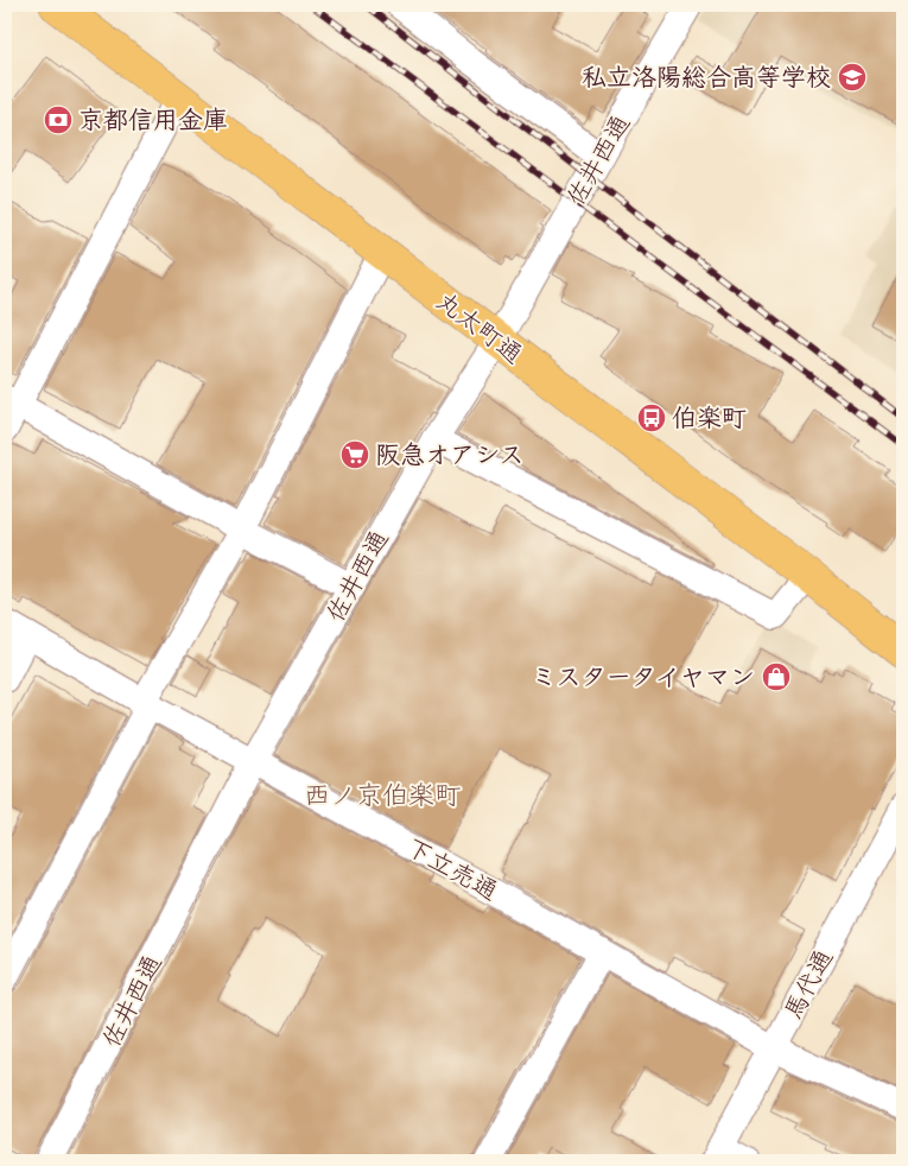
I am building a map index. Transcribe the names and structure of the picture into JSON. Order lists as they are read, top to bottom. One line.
{"streets":{"main road":["丸太町通"],"street":["佐井西通","下立売通","馬代通"]},"crossings":[["佐井西通","丸太町通"],["佐井西通","下立売通"],["下立売通","馬代通"]],"districts":["西ノ京伯楽町"],"places":{"school or university":["私立洛陽総合高等学校"],"bank":["京都信用金庫"],"bus stop":["伯楽町"],"supermarket":["阪急オアシス"],"shop":["ミスタータイヤマン"]}}
